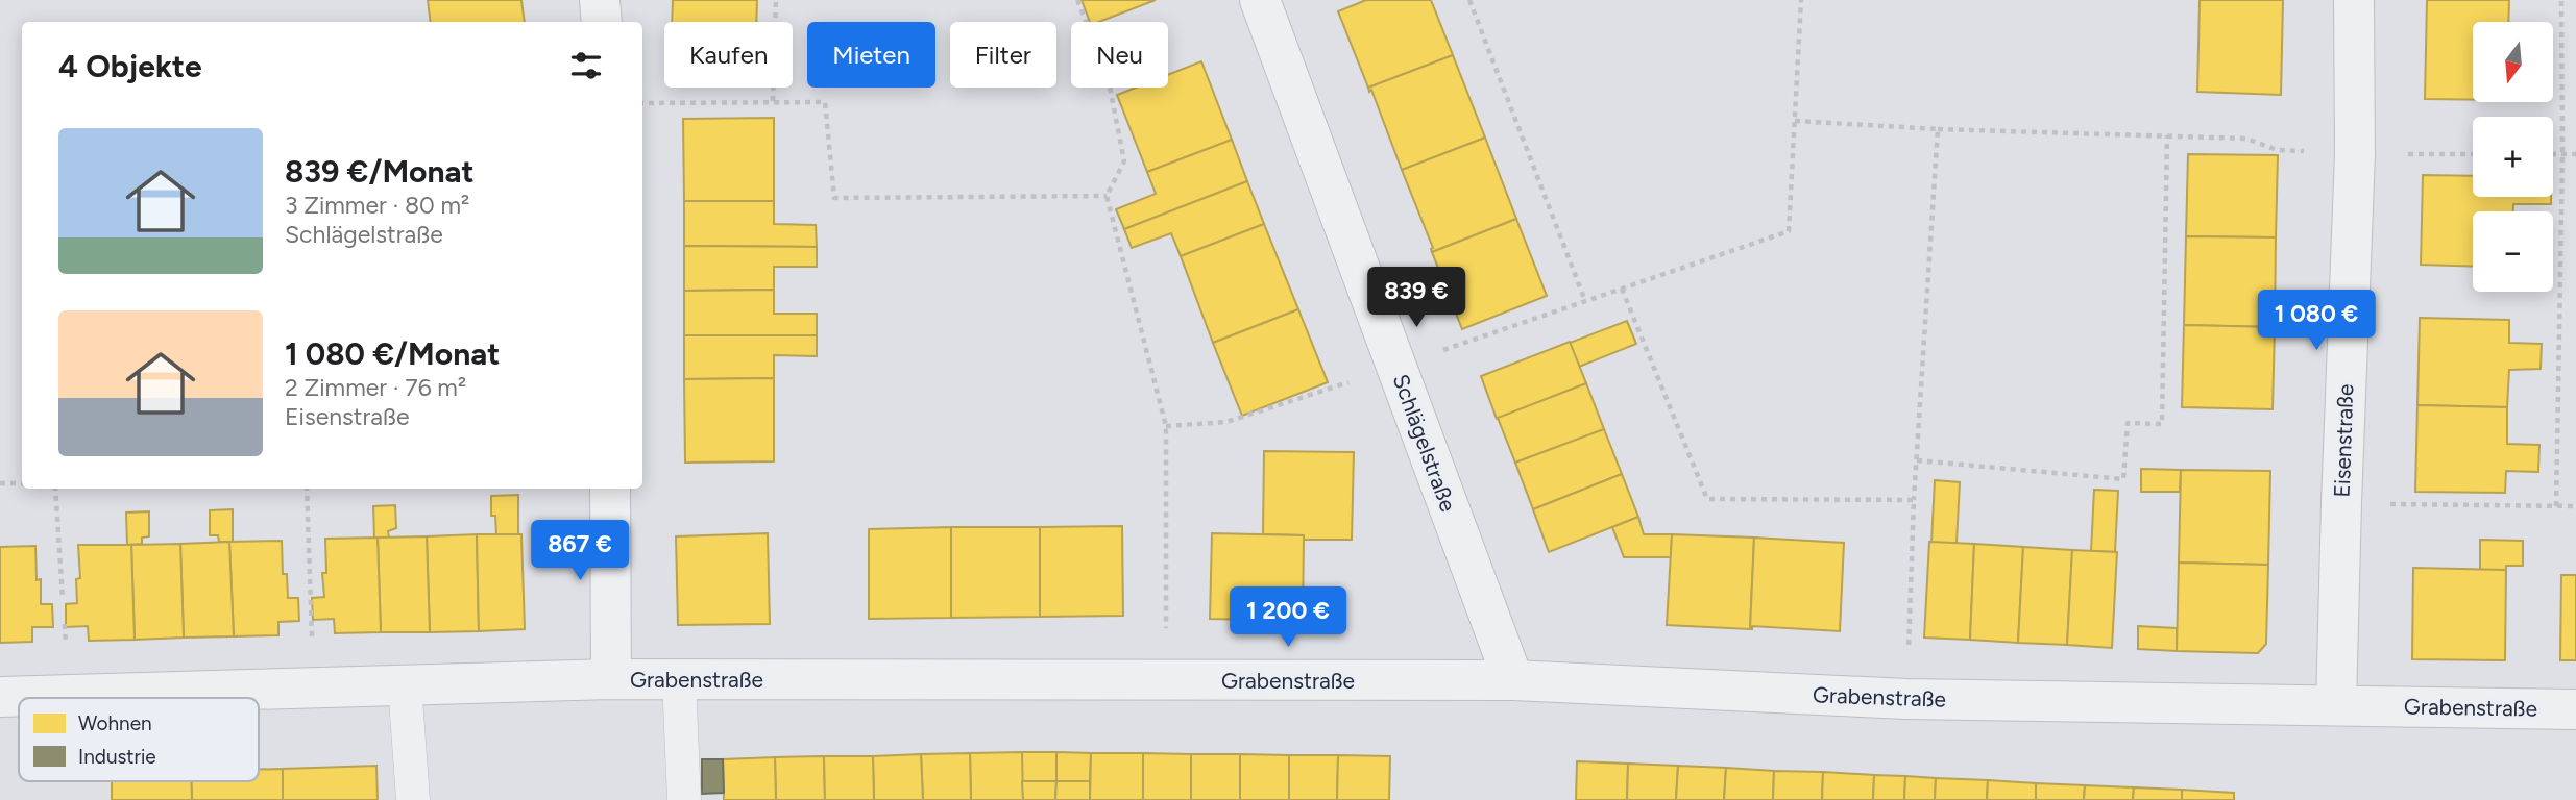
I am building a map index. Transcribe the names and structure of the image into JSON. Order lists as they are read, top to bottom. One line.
{"streets":{"street":["Eisenstraße","Schlägelstraße","Grabenstraße"]},"crossings":[["Eisenstraße","Grabenstraße"],["Schlägelstraße","Grabenstraße"]],"legend":["Wohnen","Industrie"],"north":"bottom","page":{"map_buttons":["+","−"],"chip":["Kaufen","Mieten","Filter","Neu"],"heading":"4 Objekte","list":[{"name":"839 €/Monat","note":"3 Zimmer · 80 m² · Schlägelstraße"},{"name":"1 080 €/Monat","note":"2 Zimmer · 76 m² · Eisenstraße"}],"price":["839 €","1 080 €","867 €","1 200 €"]}}
